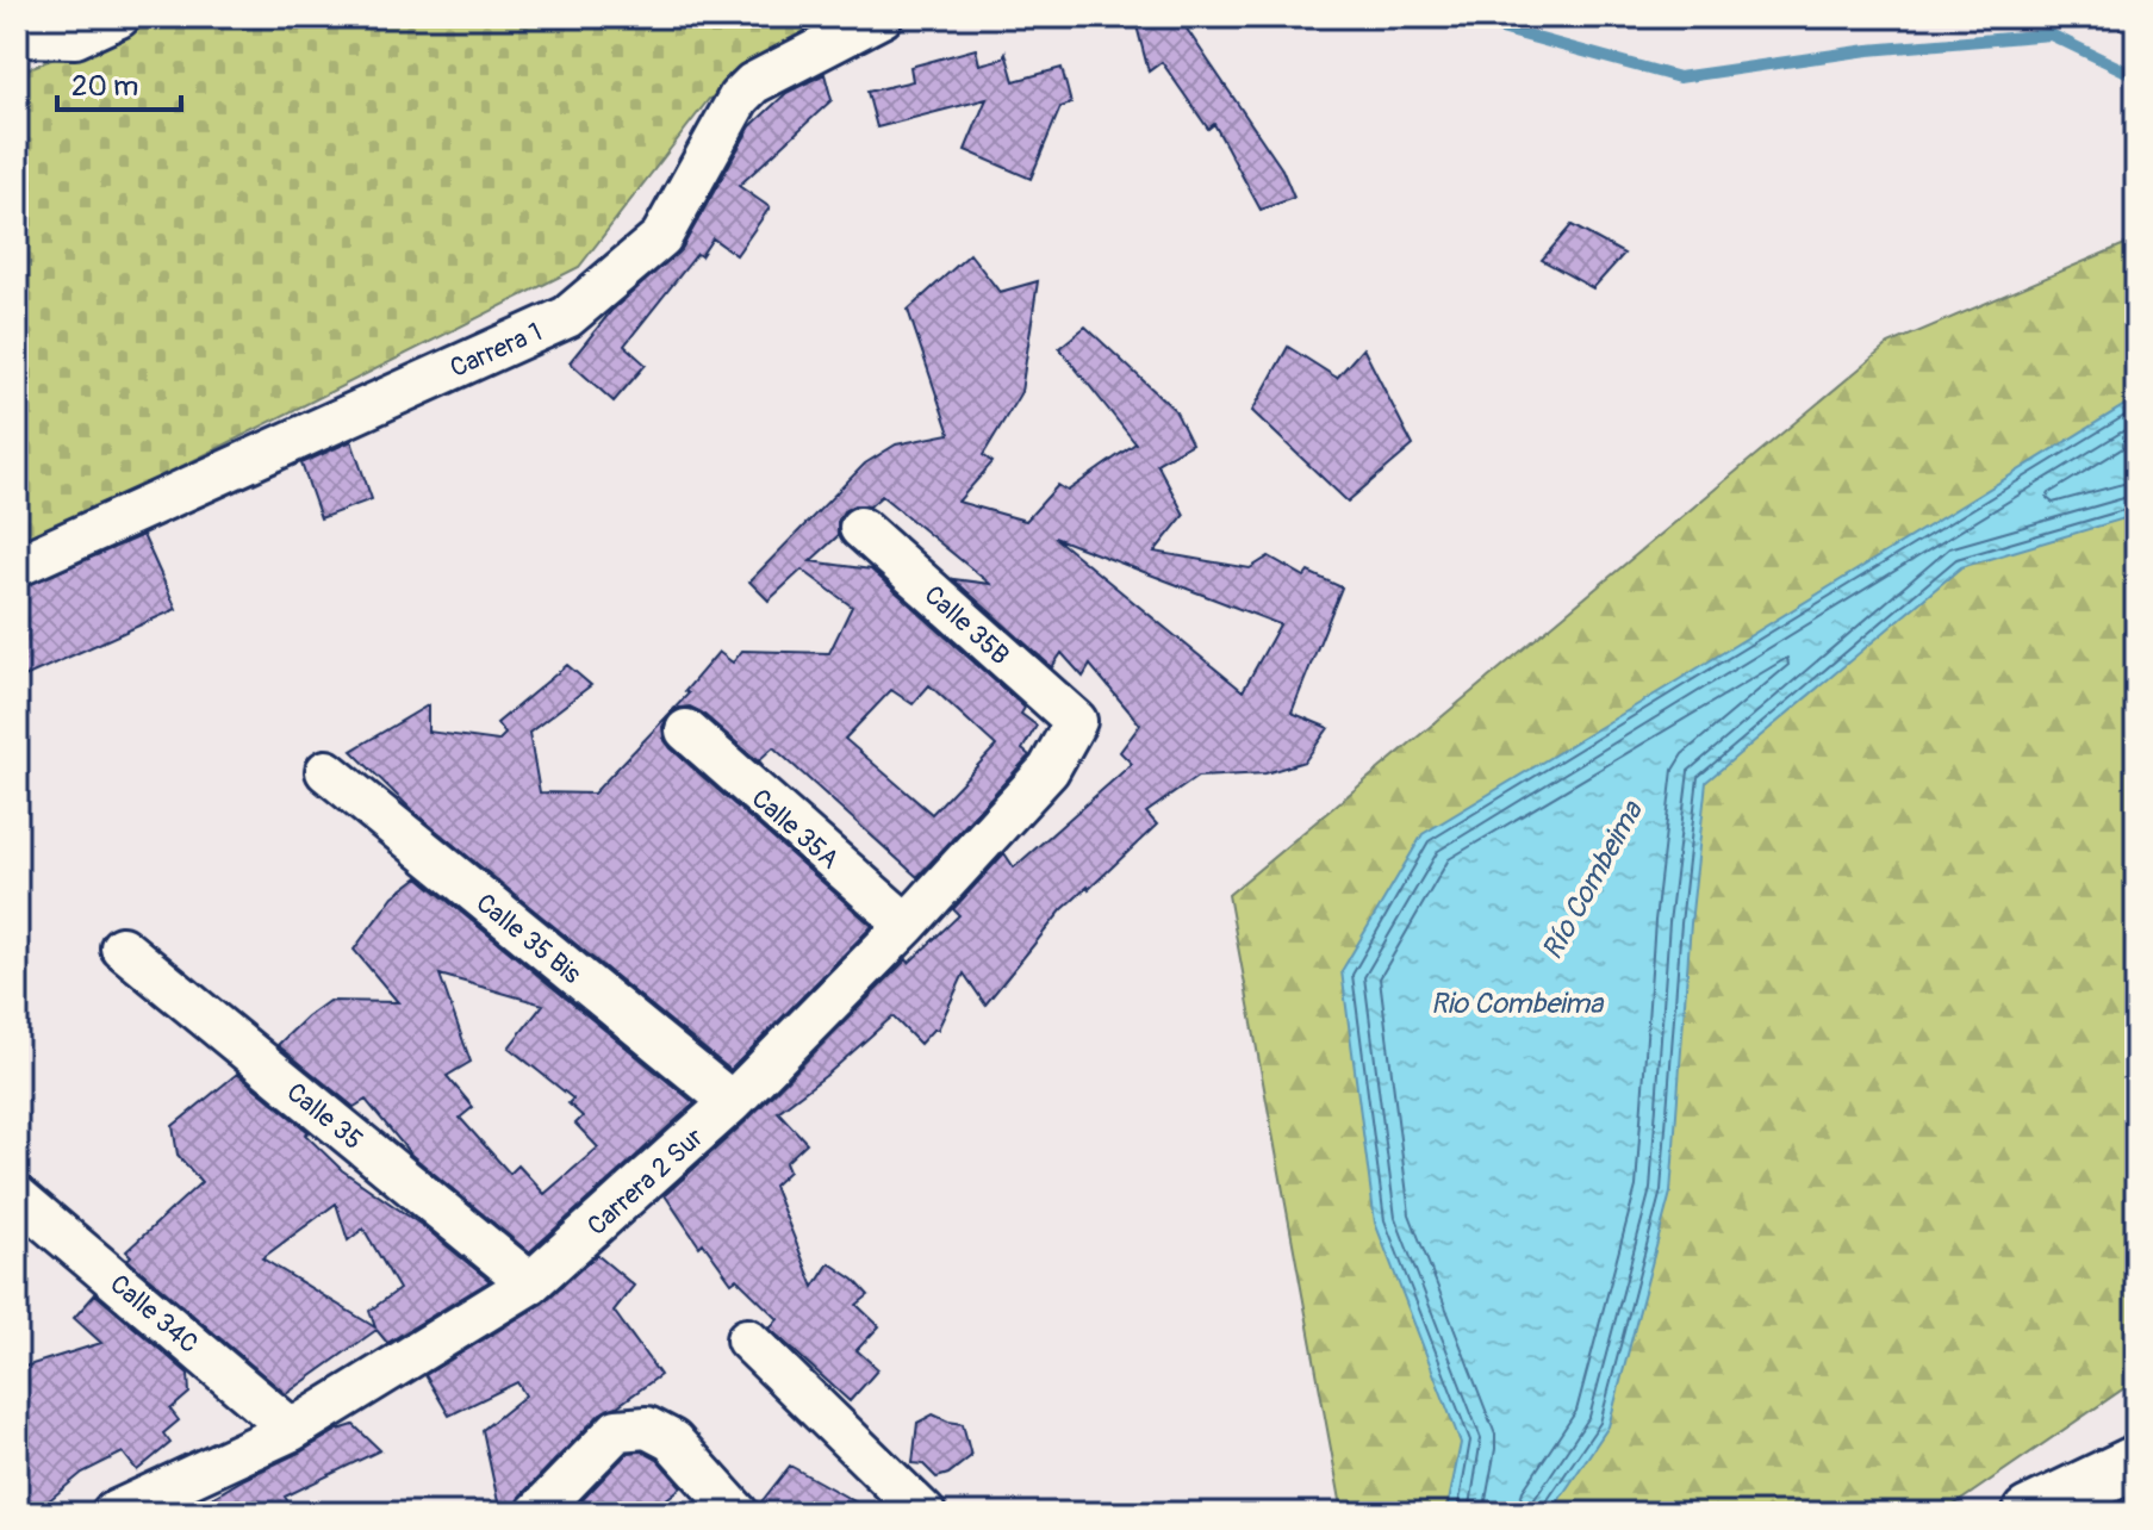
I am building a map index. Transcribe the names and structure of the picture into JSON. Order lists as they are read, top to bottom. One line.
{"streets":{"street":["Carrera 1","Calle 35B","Calle 35A","Calle 35 Bis","Calle 35","Carrera 2 Sur","Calle 34C"]},"crossings":[["Calle 35B","Carrera 2 Sur"],["Calle 35A","Carrera 2 Sur"],["Calle 35 Bis","Carrera 2 Sur"],["Calle 35","Carrera 2 Sur"],["Carrera 2 Sur","Calle 34C"]],"water":["Río Combeima","Rio Combeima"],"scale_bar":"20 m"}
